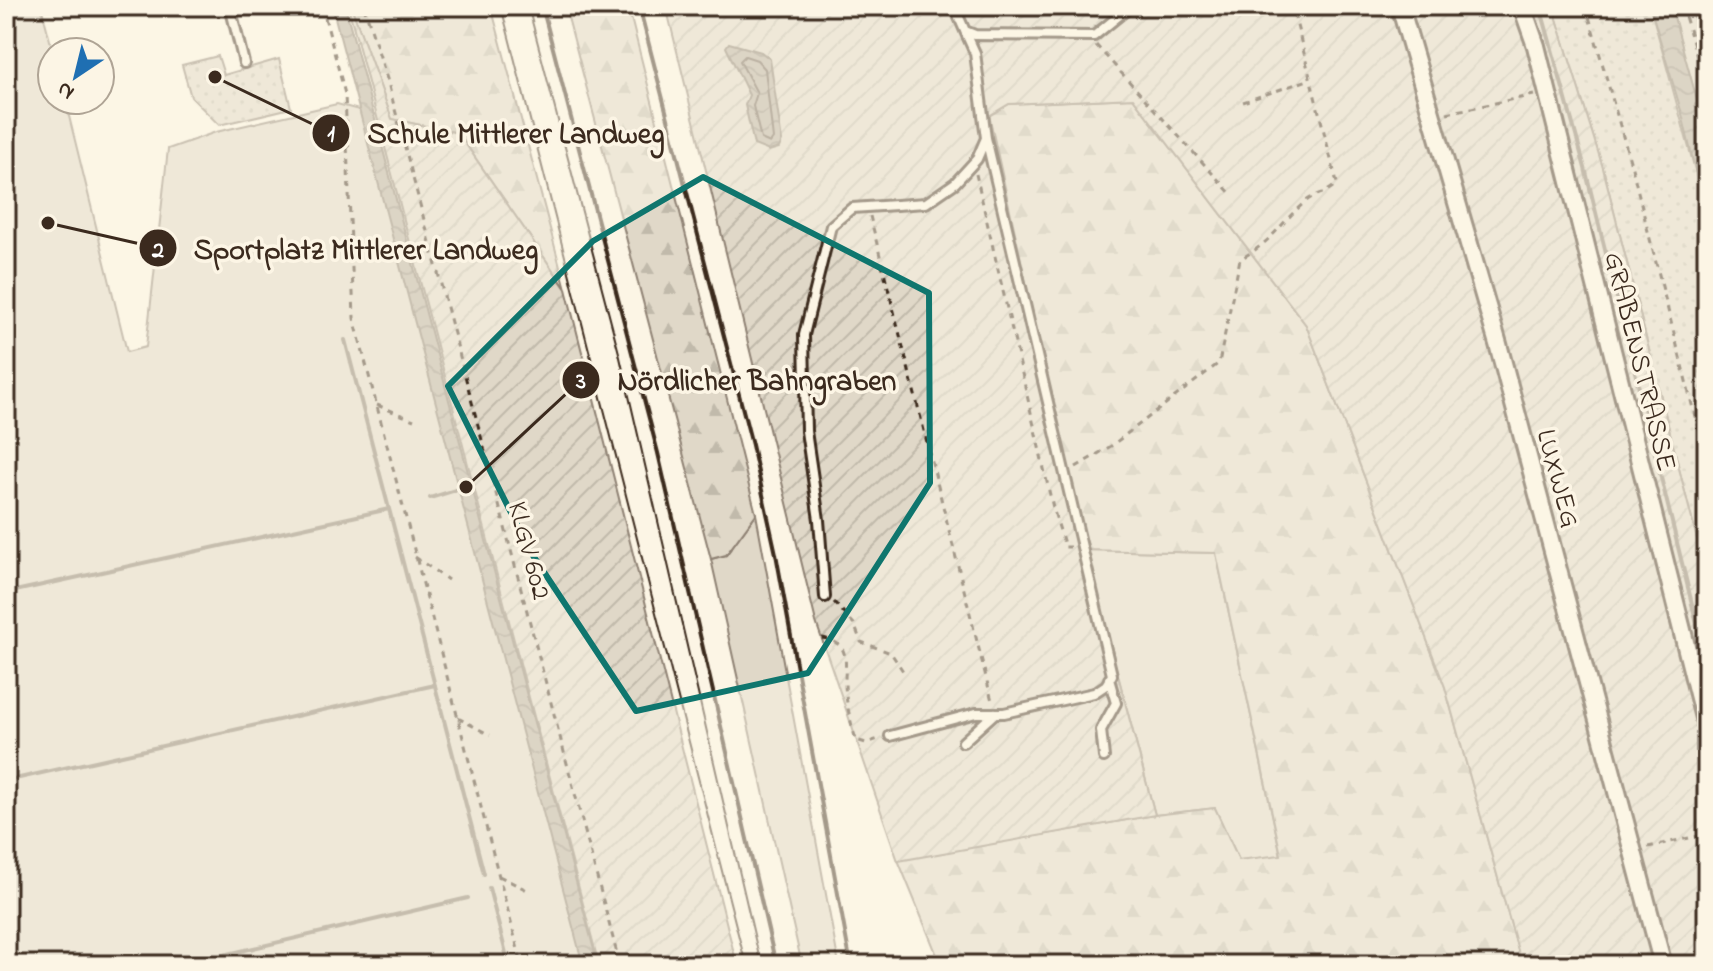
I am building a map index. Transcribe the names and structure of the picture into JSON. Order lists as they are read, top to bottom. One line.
{"streets":{"street":["GRABENSTRASSE","LUXWEG"],"path":["KLGV 602"]},"places":["Schule Mittlerer Landweg","Sportplatz Mittlerer Landweg","Nördlicher Bahngraben"],"north":"bottom left"}
